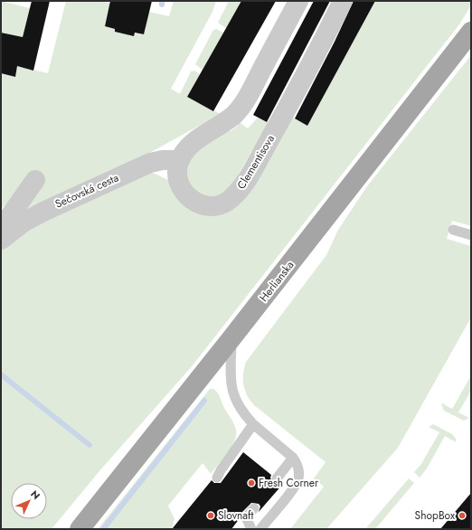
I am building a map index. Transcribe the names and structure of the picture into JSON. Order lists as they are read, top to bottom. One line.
{"streets":{"main road":["Herlianska"],"street":["Clementisova","Sečovská cesta"]},"crossings":[["Clementisova","Sečovská cesta"]],"places":["Fresh Corner","Slovnaft","ShopBox"],"north":"top right"}
